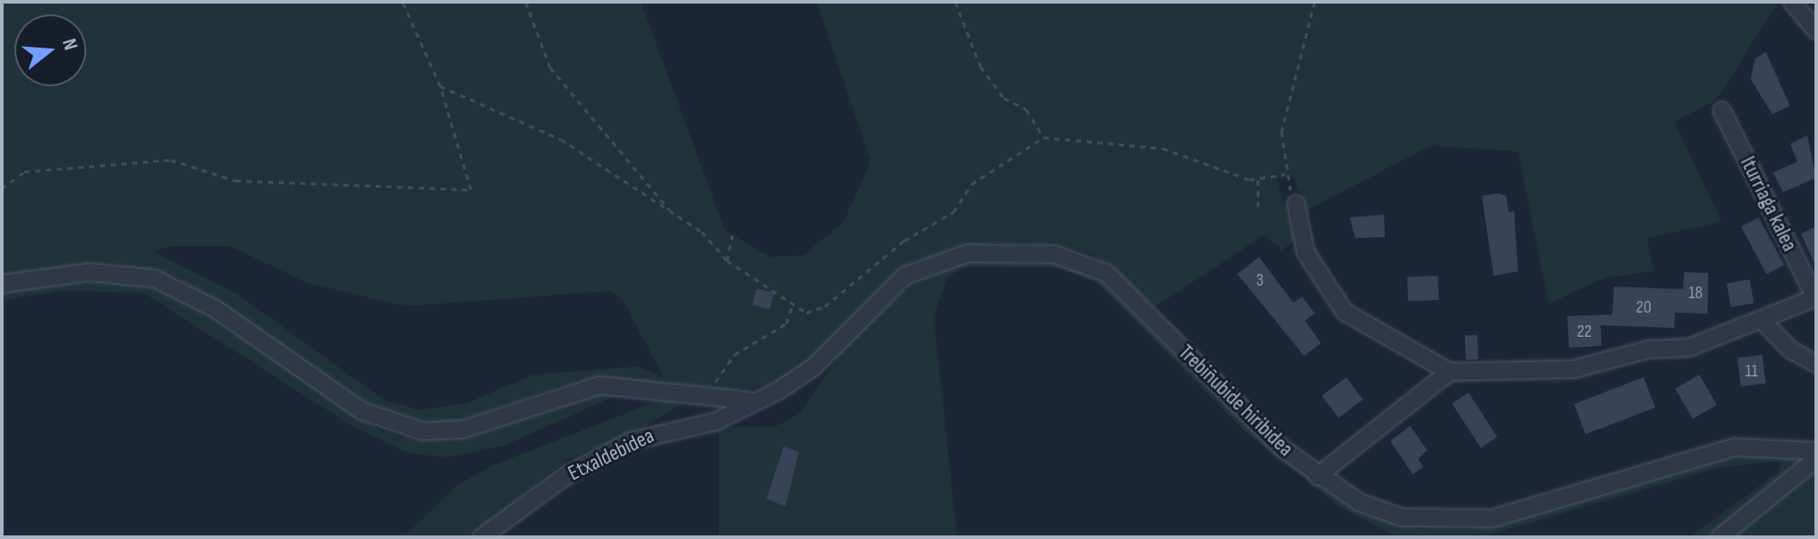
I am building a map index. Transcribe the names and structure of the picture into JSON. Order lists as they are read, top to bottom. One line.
{"streets":{"street":["Iturriaga kalea","Trebiñubide hiribidea","Etxaldebidea"]},"crossings":[["Trebiñubide hiribidea","Etxaldebidea"]],"house_numbers":["3","18","20","22","11"],"north":"right"}
